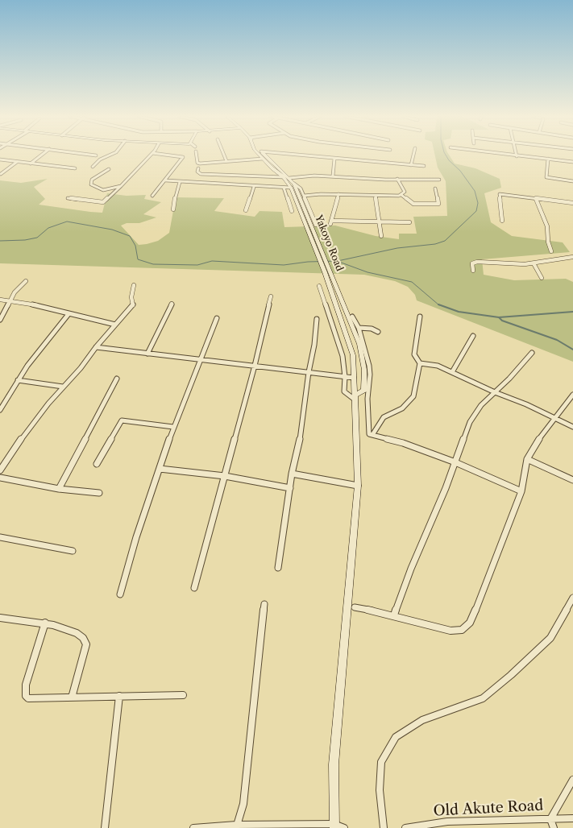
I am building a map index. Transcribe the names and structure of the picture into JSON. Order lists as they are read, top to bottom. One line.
{"streets":{"main road":["Yakoyo Road"],"street":["Old Akute Road"]}}
